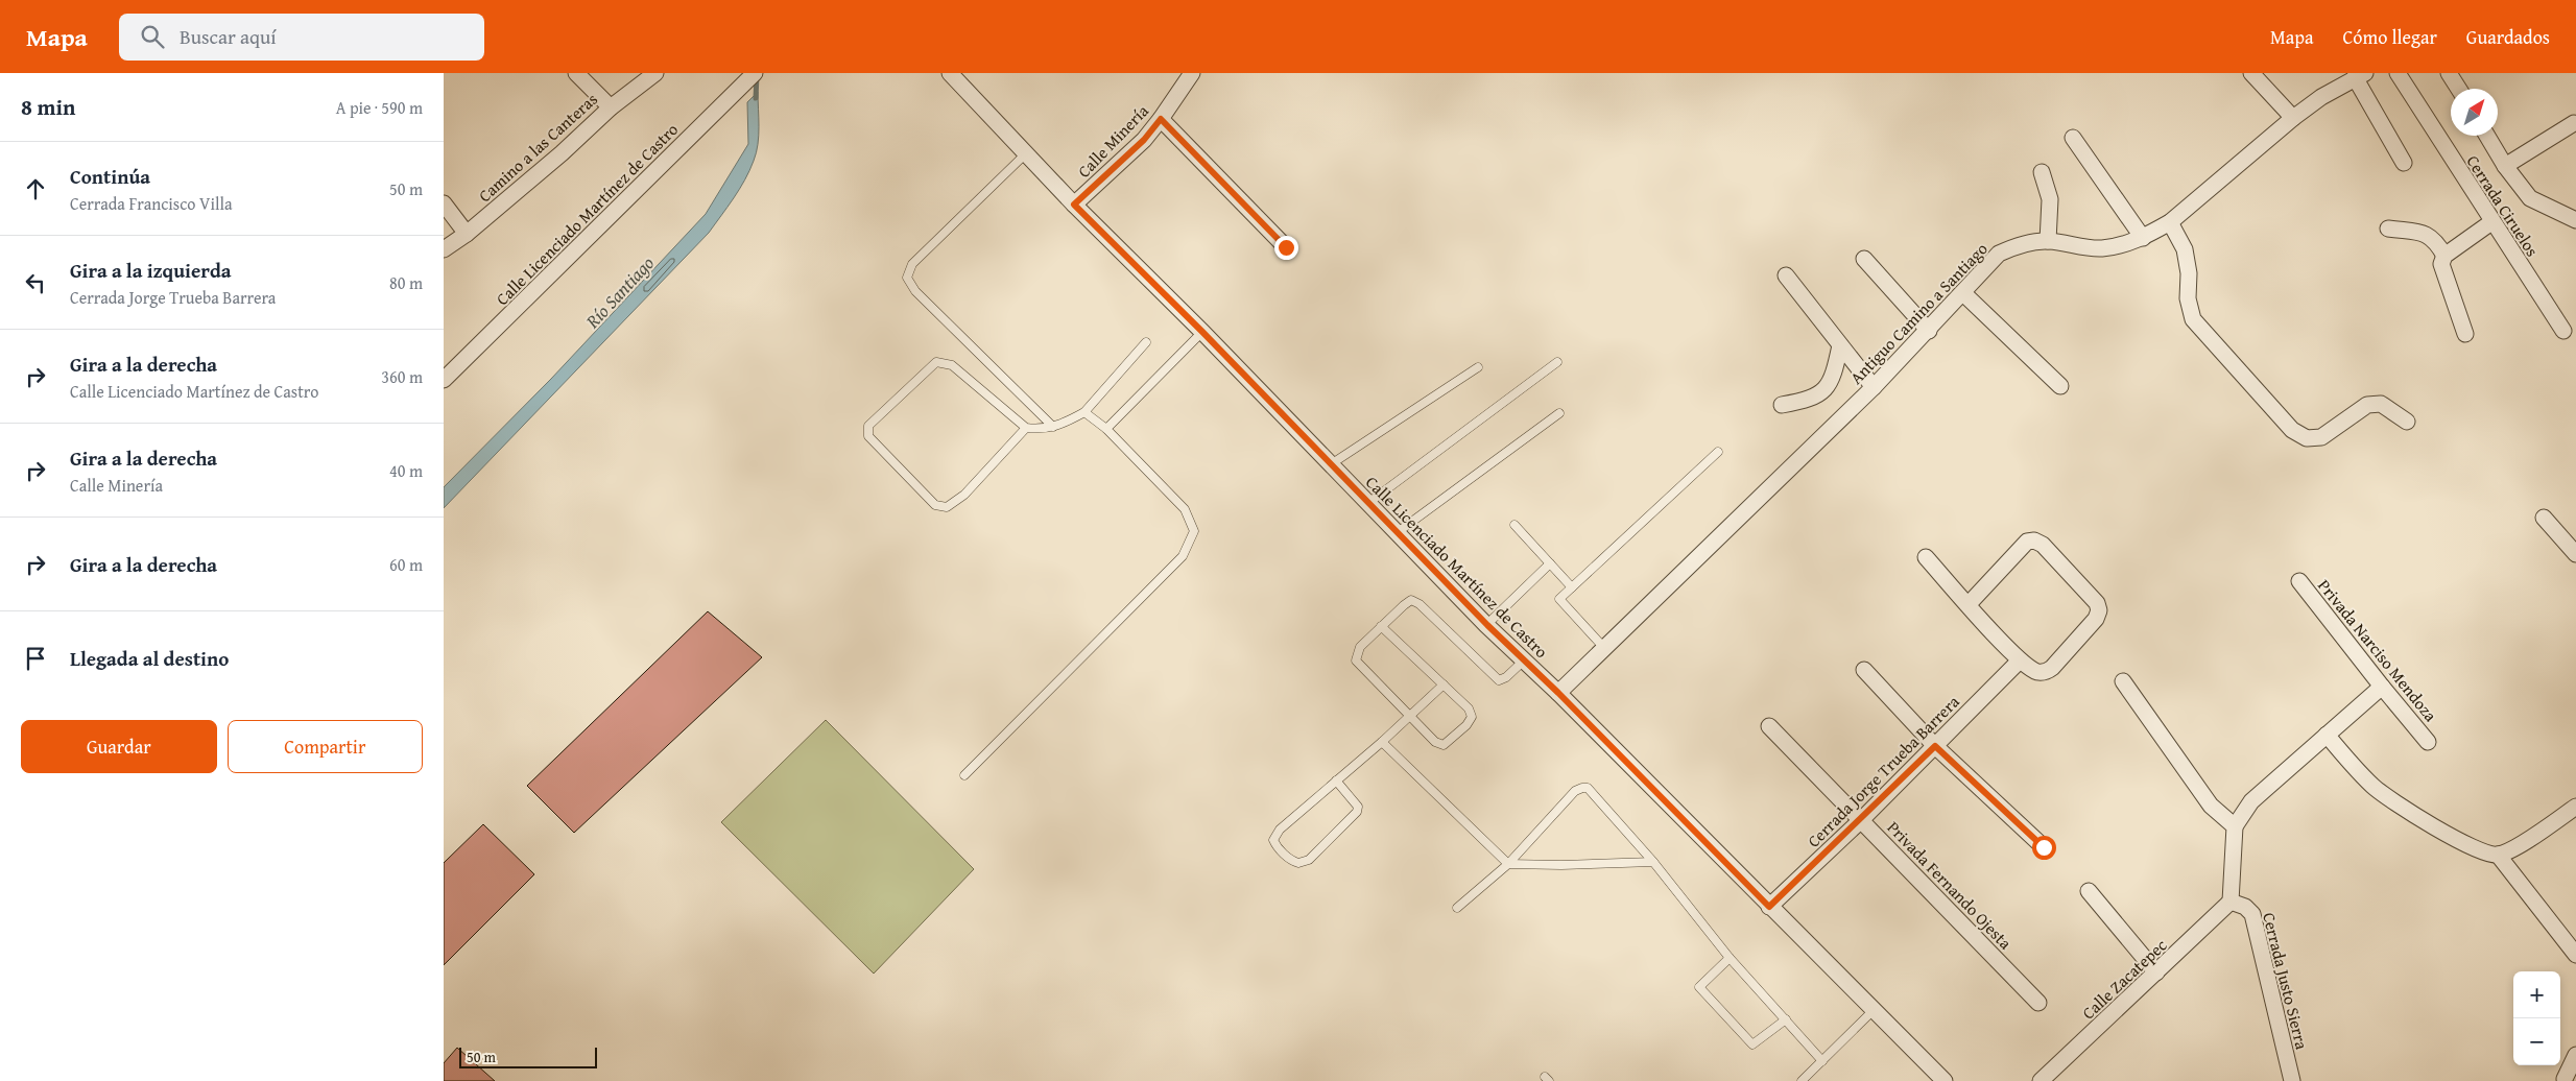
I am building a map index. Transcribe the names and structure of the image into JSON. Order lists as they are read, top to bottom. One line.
{"streets":{"street":["Calle Minería","Camino a las Canteras","Cerrada Ciruelos","Calle Licenciado Martínez de Castro","Antiguo Camino a Santiago","Privada Narciso Mendoza","Cerrada Jorge Trueba Barrera","Privada Fernando Ojesta","Calle Zacatepec","Cerrada Justo Sierra"]},"crossings":[["Calle Minería","Calle Licenciado Martínez de Castro"],["Calle Licenciado Martínez de Castro","Antiguo Camino a Santiago"],["Calle Licenciado Martínez de Castro","Cerrada Jorge Trueba Barrera"],["Cerrada Jorge Trueba Barrera","Privada Fernando Ojesta"],["Calle Zacatepec","Cerrada Justo Sierra"]],"water":["Río Santiago"],"scale_bar":"50 m","north":"top right","page":{"header":"Mapa","search":"Buscar aquí","nav":["Mapa","Cómo llegar","Guardados"],"heading":["8 min","A pie · 590 m"],"list":[["Continúa","Cerrada Francisco Villa","50 m"],["Gira a la izquierda","Cerrada Jorge Trueba Barrera","80 m"],["Gira a la derecha","Calle Licenciado Martínez de Castro","360 m"],["Gira a la derecha","Calle Minería","40 m"],["Gira a la derecha","60 m"],"Llegada al destino"],"buttons":["Guardar","Compartir"],"map_buttons":["+","−"],"scale":"50 m"}}
